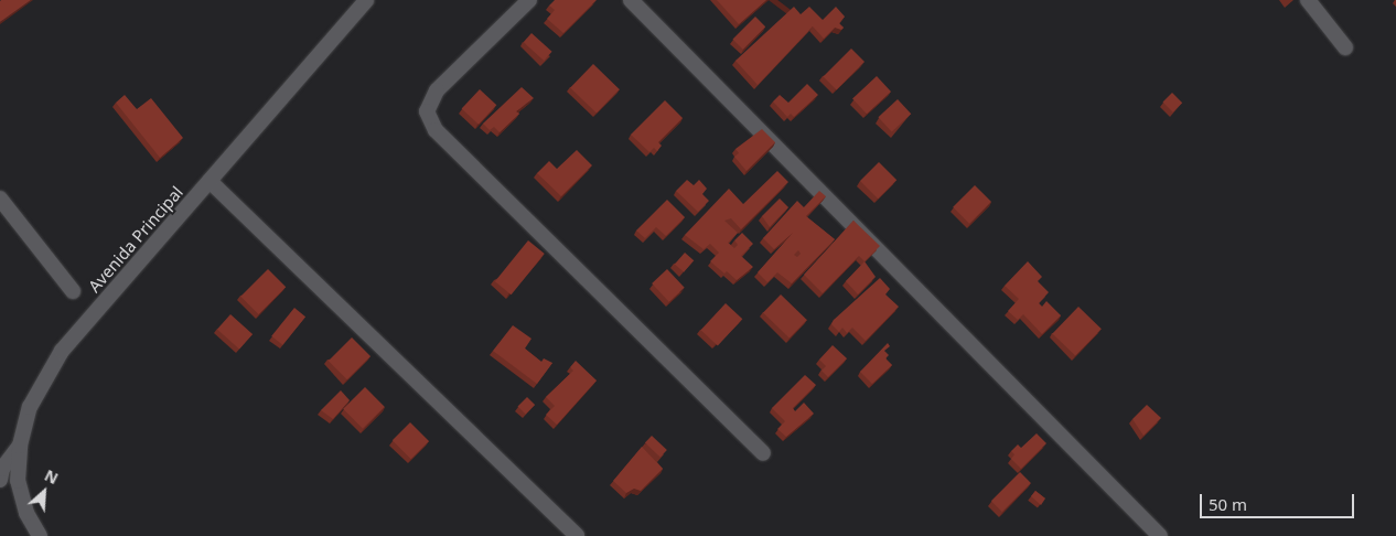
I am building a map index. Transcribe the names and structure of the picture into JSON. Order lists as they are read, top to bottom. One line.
{"streets":{"street":["Avenida Principal"]},"scale_bar":"50 m","north":"top right"}
